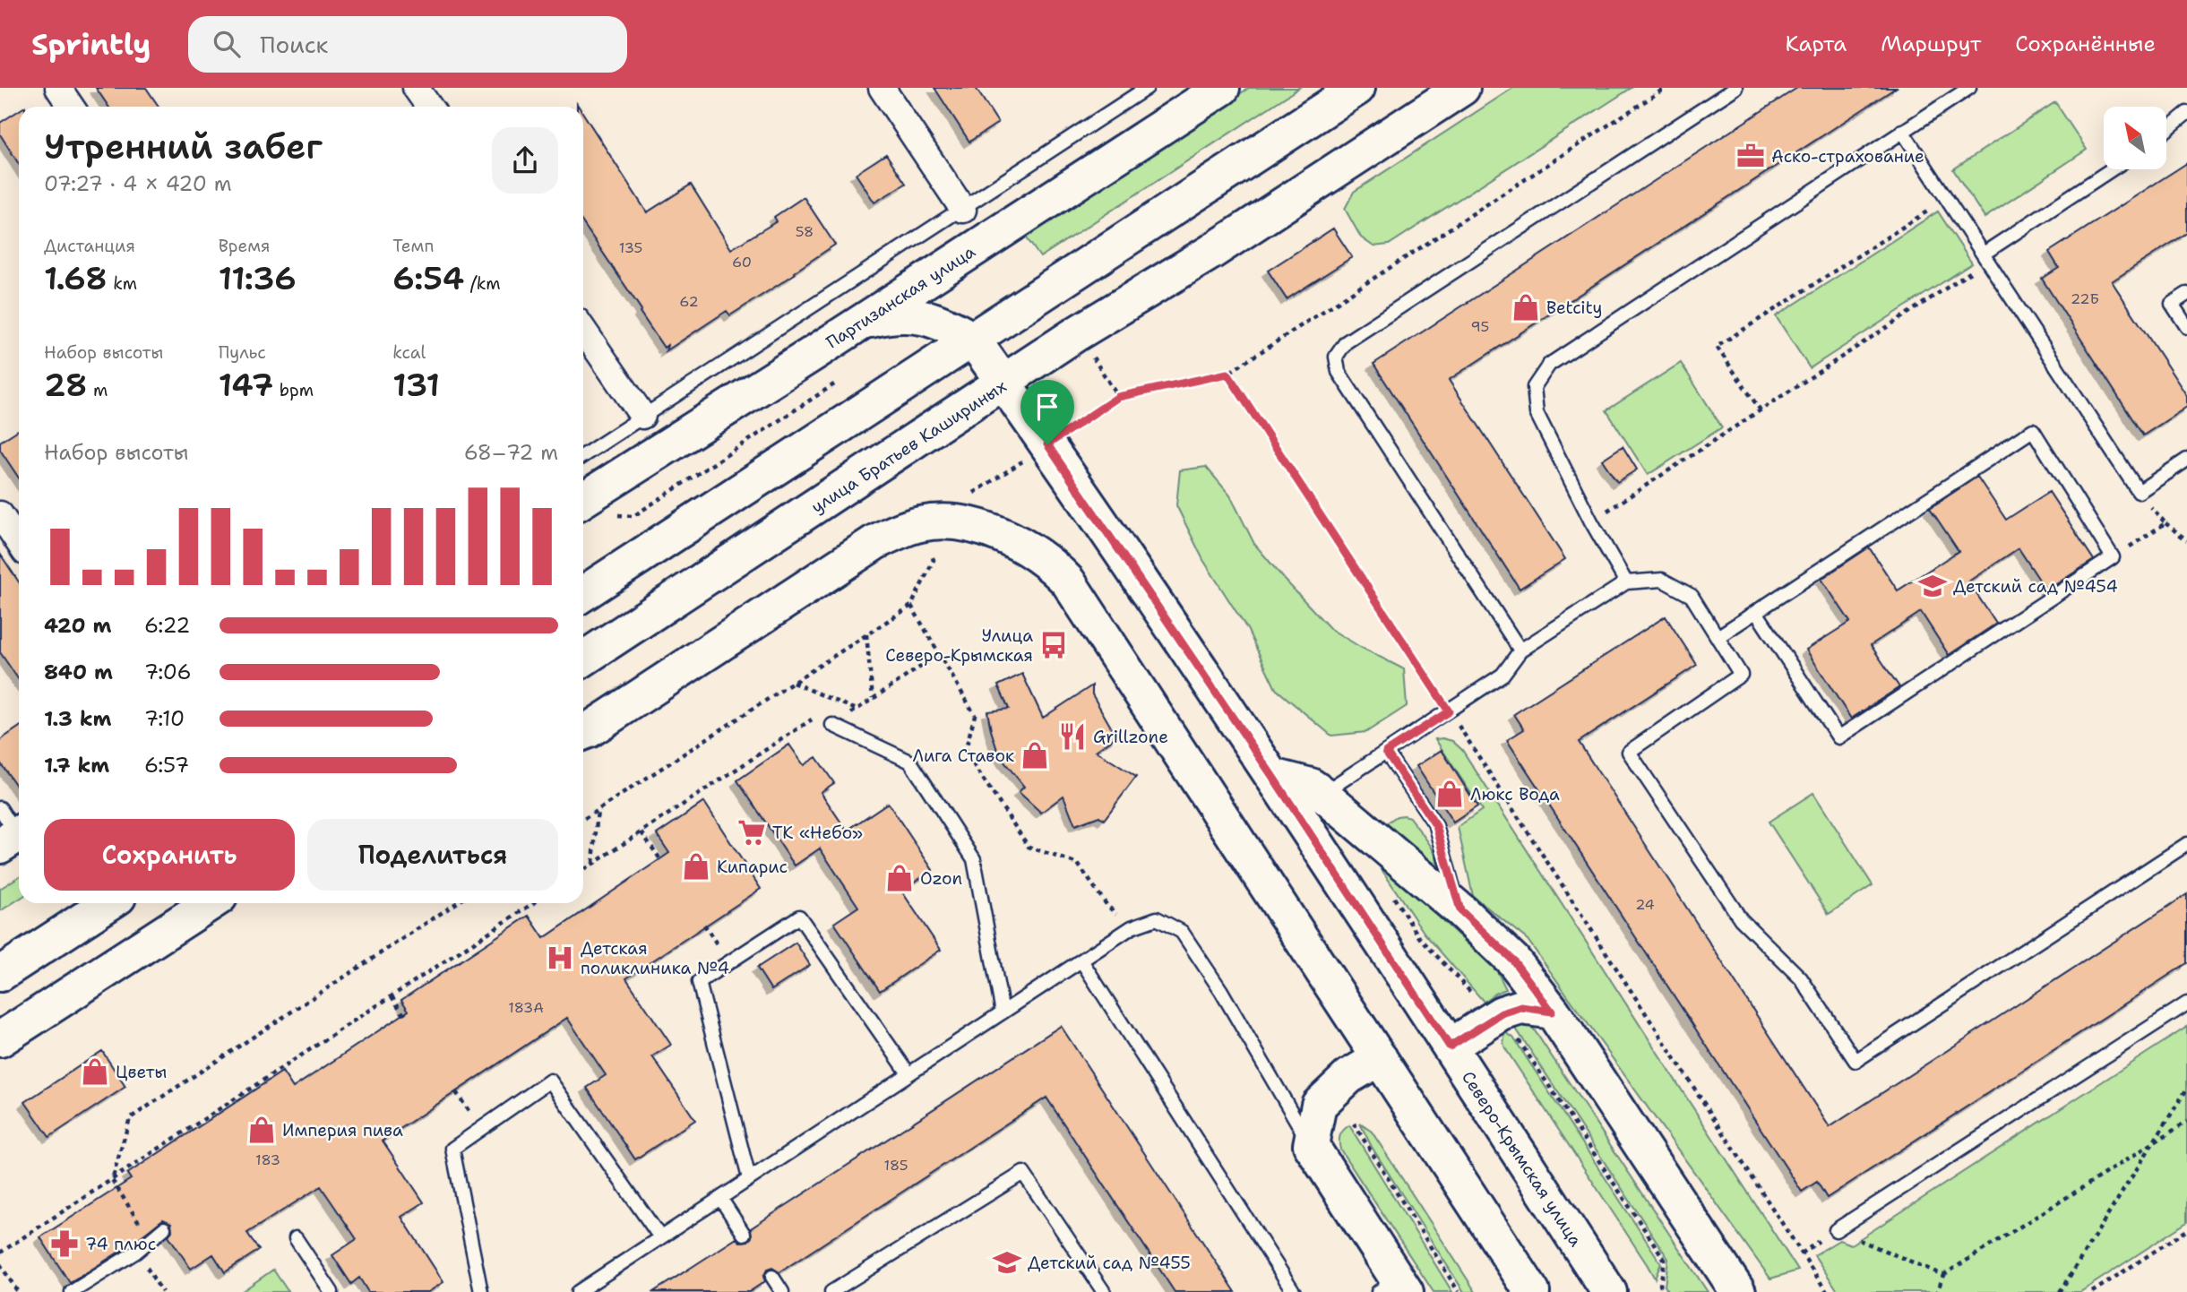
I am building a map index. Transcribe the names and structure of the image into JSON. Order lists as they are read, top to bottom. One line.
{"streets":{"main road":["Партизанская улица","улица Братьев Кашириных","Северо-Крымская улица"]},"crossings":[["улица Братьев Кашириных","Северо-Крымская улица"]],"places":{"office":["Аско-страхование"],"shop":["Betcity","Лига Ставок","Люкс Вода","Кипарис","Ozon","Цветы","Империя пива"],"school or university":["Детский сад №454","Детский сад №455"],"bus stop":["Улица Северо-Крымская"],"restaurant":["Grillzone"],"supermarket":["ТК «Небо»"],"hospital":["Детская поликлиника №4"],"pharmacy":["74 плюс"]},"house_numbers":["58","135","60","22Б","62","95","24","183А","183","185"],"north":"top left","page":{"header":"Sprintly","search":"Поиск","nav":["Карта","Маршрут","Сохранённые"],"heading":["Утренний забег","07:27 · 4 × 420 m"],"stats":[["Дистанция","1.68 km"],["Время","11:36"],["Темп","6:54 /km"],["Набор высоты","28 m"],["Пульс","147 bpm"],["kcal","131"]],"chart":["Набор высоты","68–72 m"],"list":[{"name":"420 m","note":"6:22"},{"name":"840 m","note":"7:06"},{"name":"1.3 km","note":"7:10"},{"name":"1.7 km","note":"6:57"}],"buttons":["Сохранить","Поделиться"]}}
